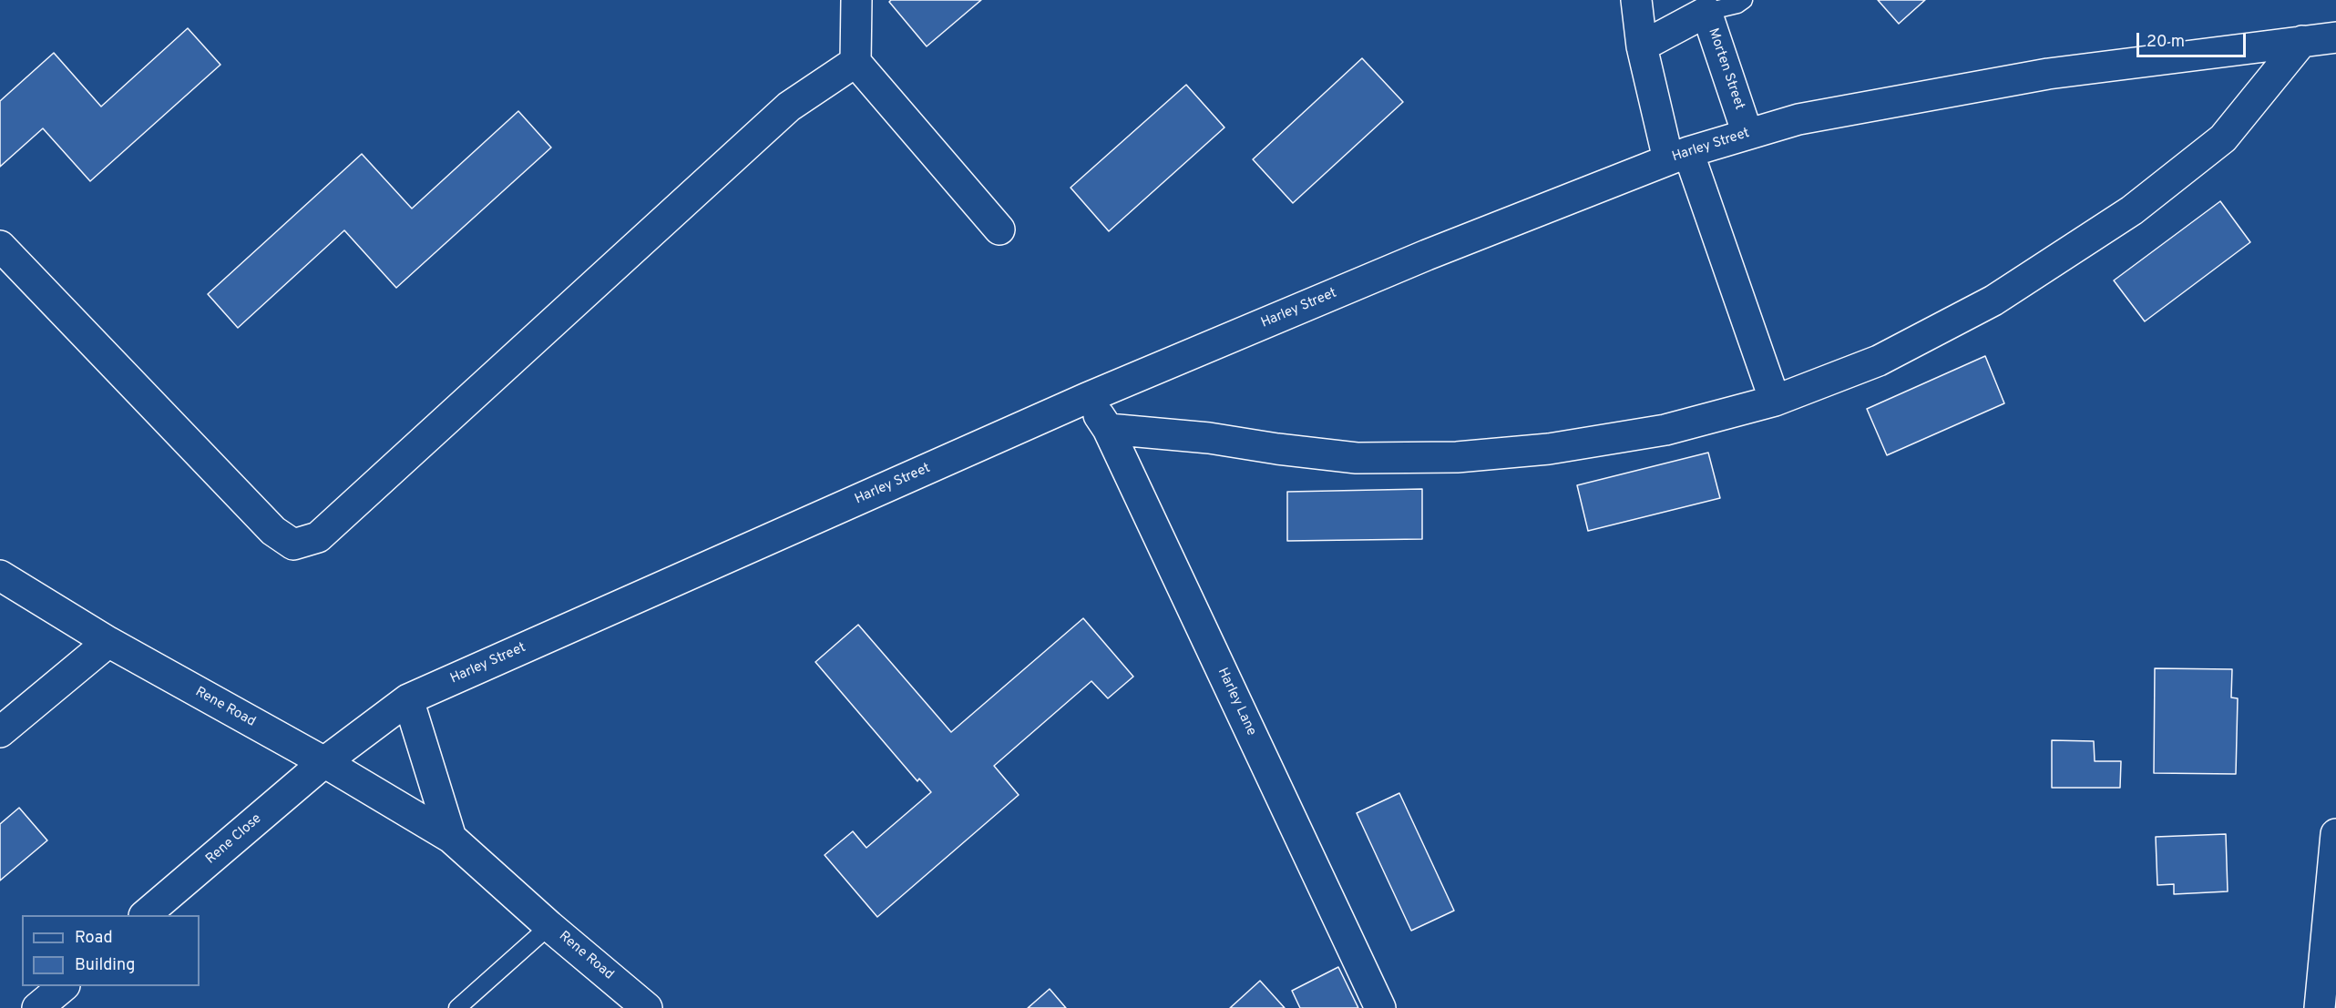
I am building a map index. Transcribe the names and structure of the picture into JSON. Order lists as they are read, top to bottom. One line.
{"streets":{"street":["Morten Street","Harley Street","Harley Lane","Rene Road","Rene Close"]},"crossings":[["Morten Street","Harley Street"],["Harley Street","Harley Lane"],["Harley Street","Rene Road"],["Harley Street","Rene Close"],["Rene Road","Rene Close"]],"legend":["Road","Building"],"scale_bar":"20 m"}
